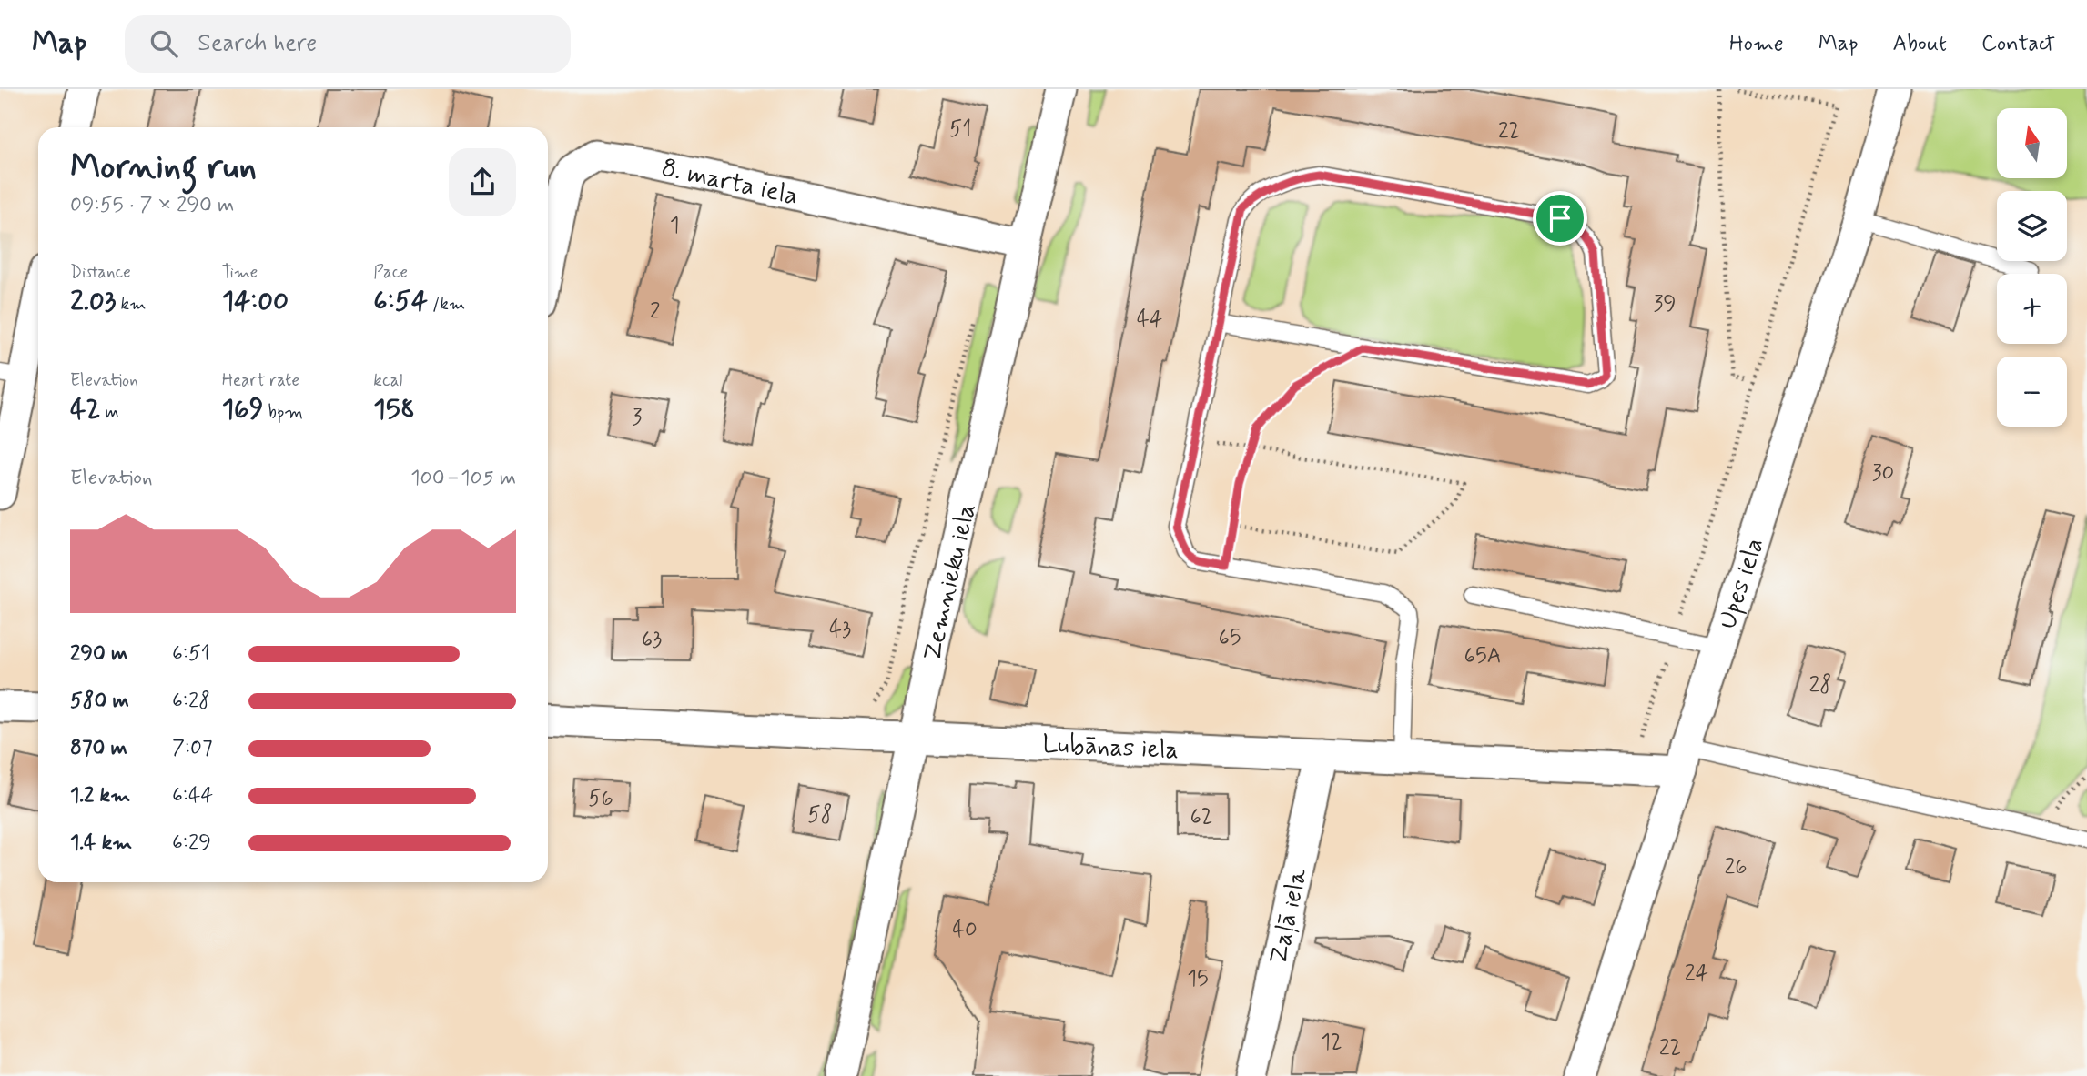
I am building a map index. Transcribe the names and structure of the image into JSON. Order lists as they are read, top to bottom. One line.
{"streets":{"street":["8. marta iela","Zemnieku iela","Upes iela","Lubānas iela","Zaļā iela"]},"crossings":[["8. marta iela","Zemnieku iela"],["Zemnieku iela","Lubānas iela"],["Upes iela","Lubānas iela"],["Lubānas iela","Zaļā iela"]],"house_numbers":["51","22","1","39","2","44","3","30","43","65","63","65A","28","56","58","62","26","40","24","15","12","22"],"north":"top","page":{"header":"Map","search":"Search here","nav":["Home","Map","About","Contact"],"map_buttons":["+","−"],"heading":["Morning run","09:55 · 7 × 290 m"],"stats":[["Distance","2.03 km"],["Time","14:00"],["Pace","6:54 /km"],["Elevation","42 m"],["Heart rate","169 bpm"],["kcal","158"]],"chart":["Elevation","100–105 m"],"list":[{"name":"290 m","note":"6:51"},{"name":"580 m","note":"6:28"},{"name":"870 m","note":"7:07"},{"name":"1.2 km","note":"6:44"},{"name":"1.4 km","note":"6:29"}]}}
